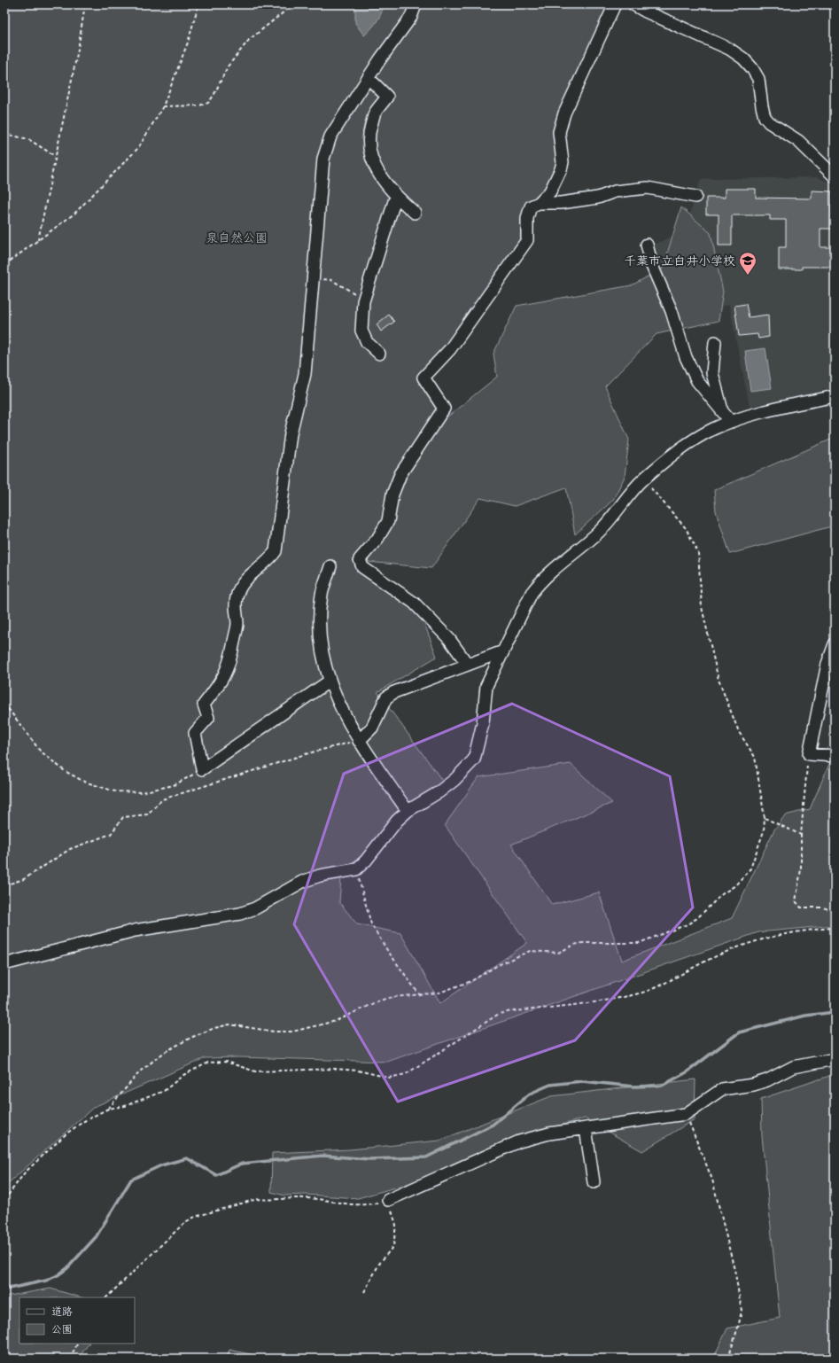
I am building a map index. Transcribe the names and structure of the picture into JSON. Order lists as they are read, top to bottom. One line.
{"parks":["泉自然公園"],"places":{"school or university":["千葉市立白井小学校"]},"legend":["道路","公園"]}
